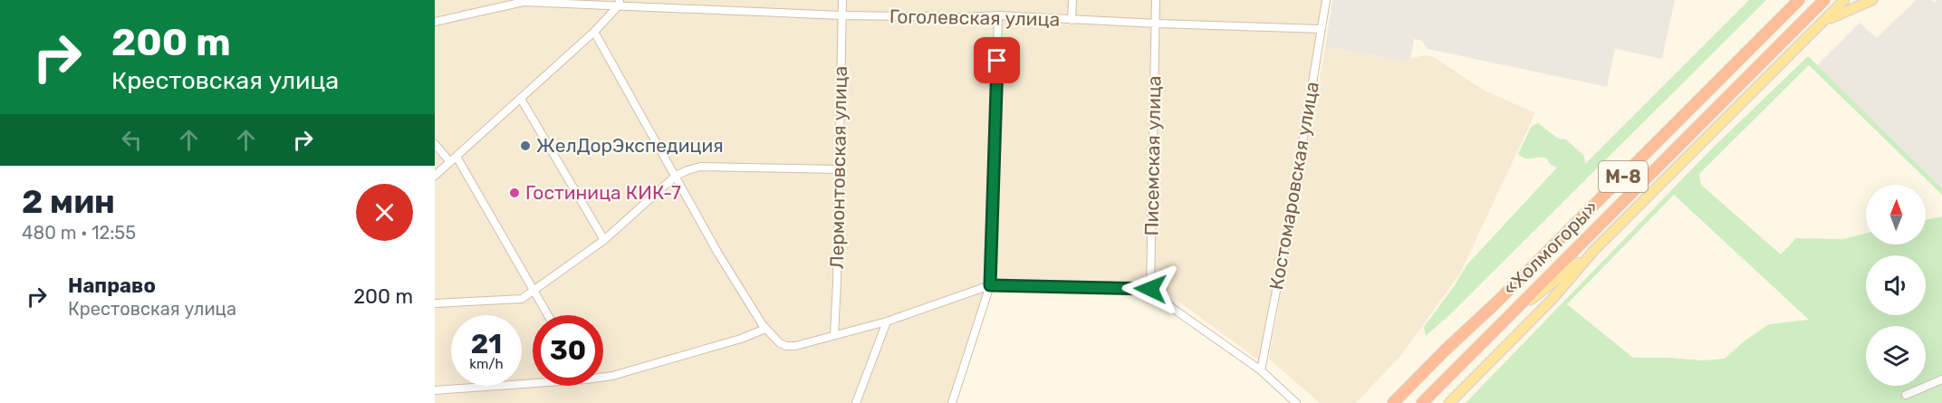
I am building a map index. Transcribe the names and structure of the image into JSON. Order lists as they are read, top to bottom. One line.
{"streets":{"highway":["М-8","«Холмогоры»"],"street":["Гоголевская улица","Писемская улица","Лермонтовская улица","Костомаровская улица"]},"crossings":[["Гоголевская улица","Писемская улица"],["Гоголевская улица","Лермонтовская улица"],["Гоголевская улица","Костомаровская улица"]],"places":["ЖелДорЭкспедиция","Гостиница КИК-7"],"north":"top","page":{"turn":["200 m","Крестовская улица"],"heading":["2 мин","480 m · 12:55"],"list":[{"name":"Направо","note":"Крестовская улица","value":"200 m"}],"speed":"21 km/h","limit":"30"}}
